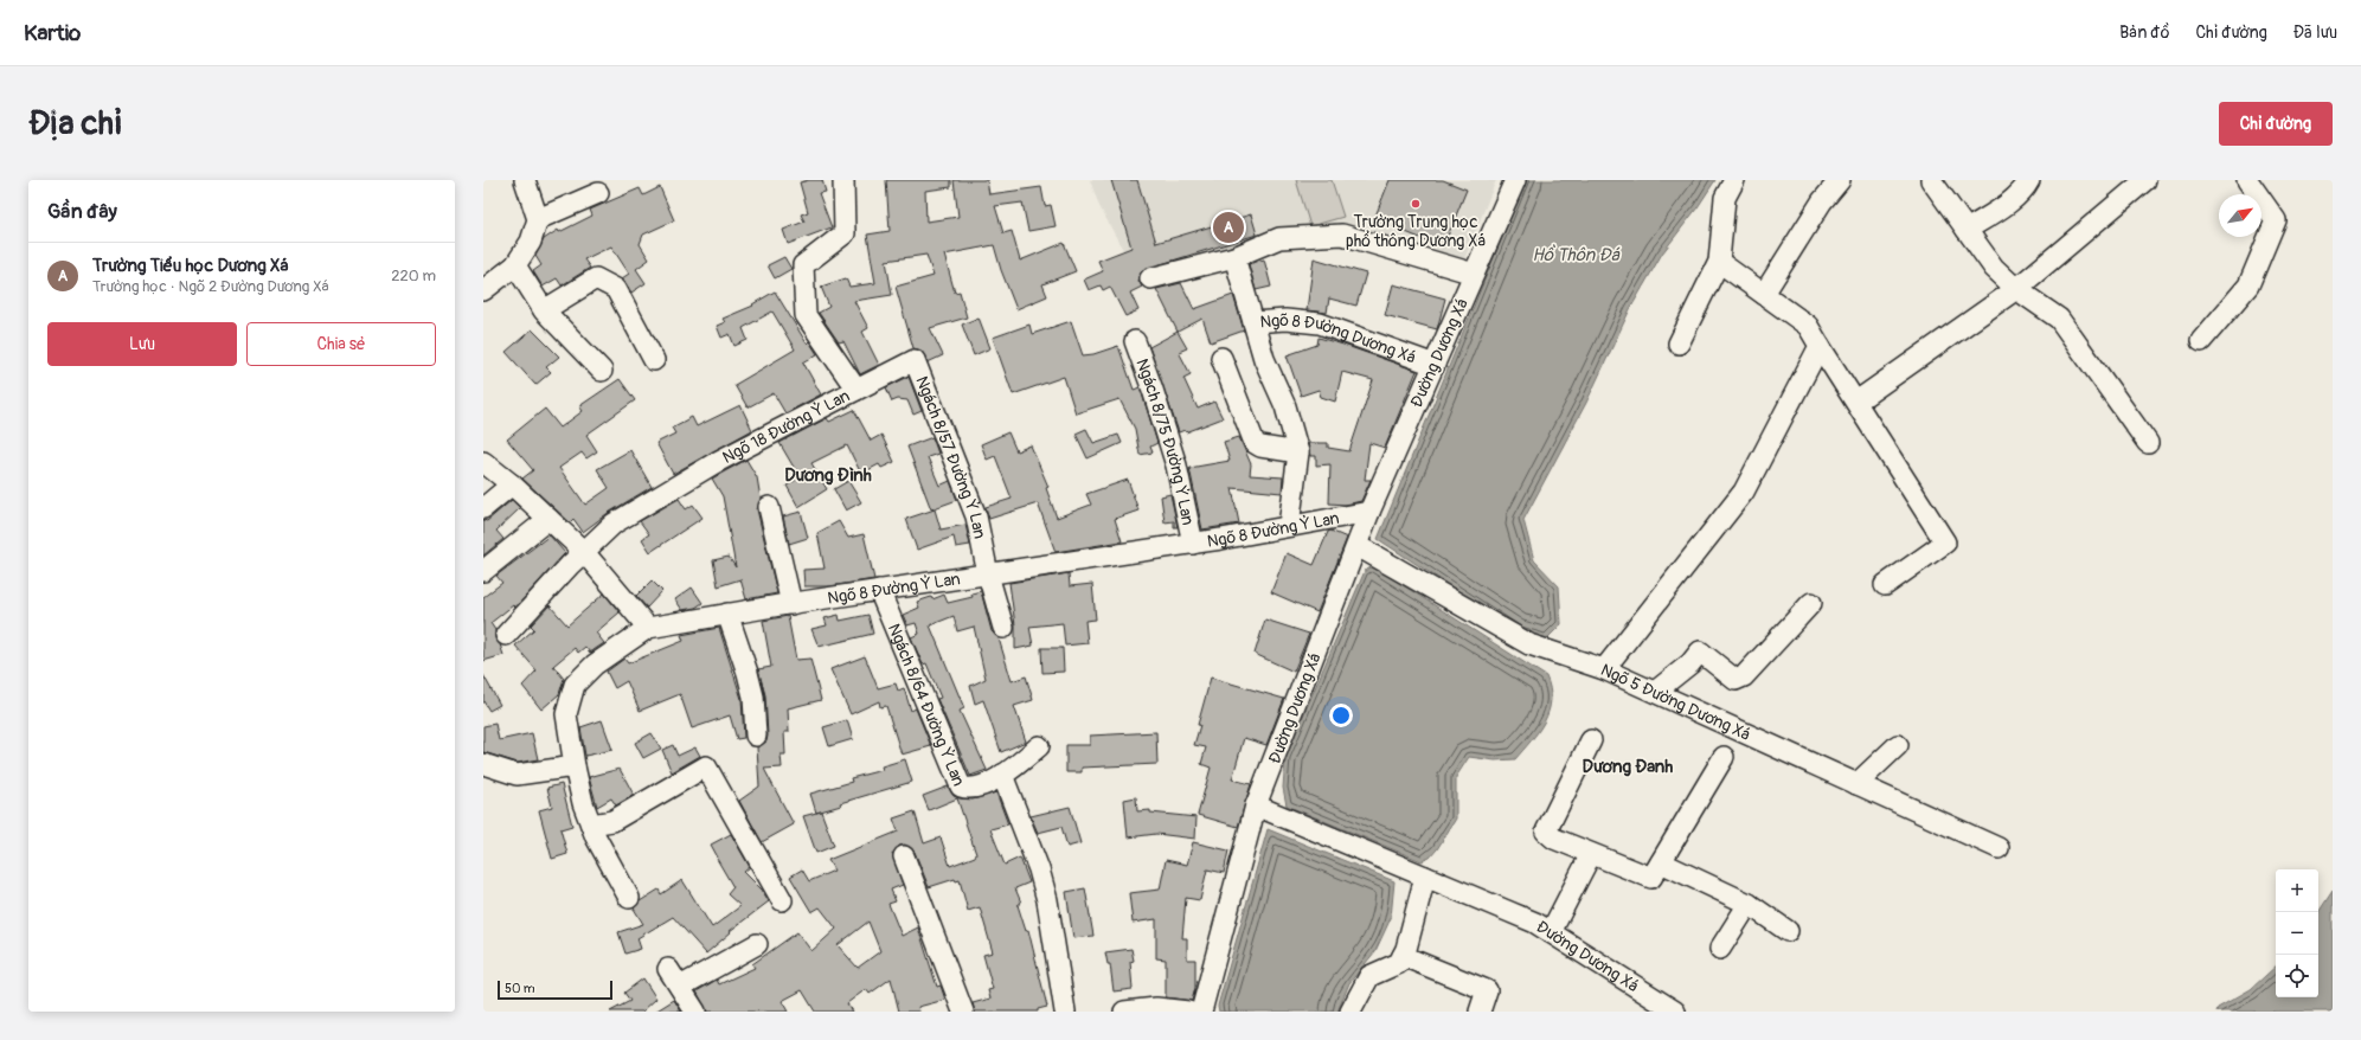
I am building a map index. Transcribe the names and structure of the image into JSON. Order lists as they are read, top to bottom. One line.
{"streets":{"street":["Ngõ 8 Đường Dương Xá","Đường Dương Xá","Ngõ 18 Đường Ỷ Lan","Ngách 8/75 Đường Ỷ Lan","Ngách 8/57 Đường Ỷ Lan","Ngõ 8 Đường Ỷ Lan","Ngách 8/64 Đường Ỷ Lan","Ngõ 5 Đường Dương Xá"]},"crossings":[["Ngõ 8 Đường Dương Xá","Đường Dương Xá"],["Ngõ 8 Đường Dương Xá","Ngõ 8 Đường Ỷ Lan"],["Đường Dương Xá","Ngõ 8 Đường Ỷ Lan"],["Đường Dương Xá","Ngõ 5 Đường Dương Xá"],["Ngõ 18 Đường Ỷ Lan","Ngách 8/57 Đường Ỷ Lan"],["Ngách 8/75 Đường Ỷ Lan","Ngõ 8 Đường Ỷ Lan"],["Ngách 8/57 Đường Ỷ Lan","Ngõ 8 Đường Ỷ Lan"],["Ngõ 8 Đường Ỷ Lan","Ngách 8/64 Đường Ỷ Lan"]],"districts":["Dương Đình","Dương Đanh"],"water":["Hồ Thôn Đá"],"places":["Trường Trung học phổ thông Dương Xá"],"scale_bar":"50 m","north":"top right","page":{"header":"Kartio","nav":["Bản đồ","Chỉ đường","Đã lưu"],"buttons":["Chỉ đường",["Lưu","Chia sẻ"]],"title":"Địa chỉ","heading":"Gần đây","pins":"A","list":[{"mark":"A","name":"Trường Tiểu học Dương Xá","note":"Trường học · Ngõ 2 Đường Dương Xá","value":"220 m"}],"map_buttons":["+","−"],"scale":"50 m"}}
